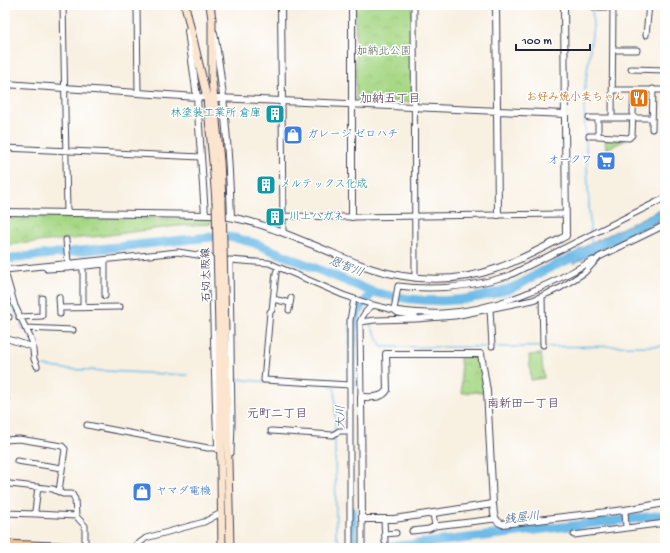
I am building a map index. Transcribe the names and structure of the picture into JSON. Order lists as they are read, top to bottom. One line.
{"streets":{"main road":["石切大阪線"]},"districts":["加納五丁目","南新田一丁目","元町二丁目"],"water":["恩智川","大川","銭屋川"],"parks":["加納北公園"],"places":{"restaurant":["お好み焼小麦ちゃん"],"building":["林塗装工業所 倉庫","メルテックス化成","川上ハガネ"],"shop":["ガレージ ゼロハチ","ヤマダ電機"],"supermarket":["オークワ"]},"scale_bar":"100 m"}
